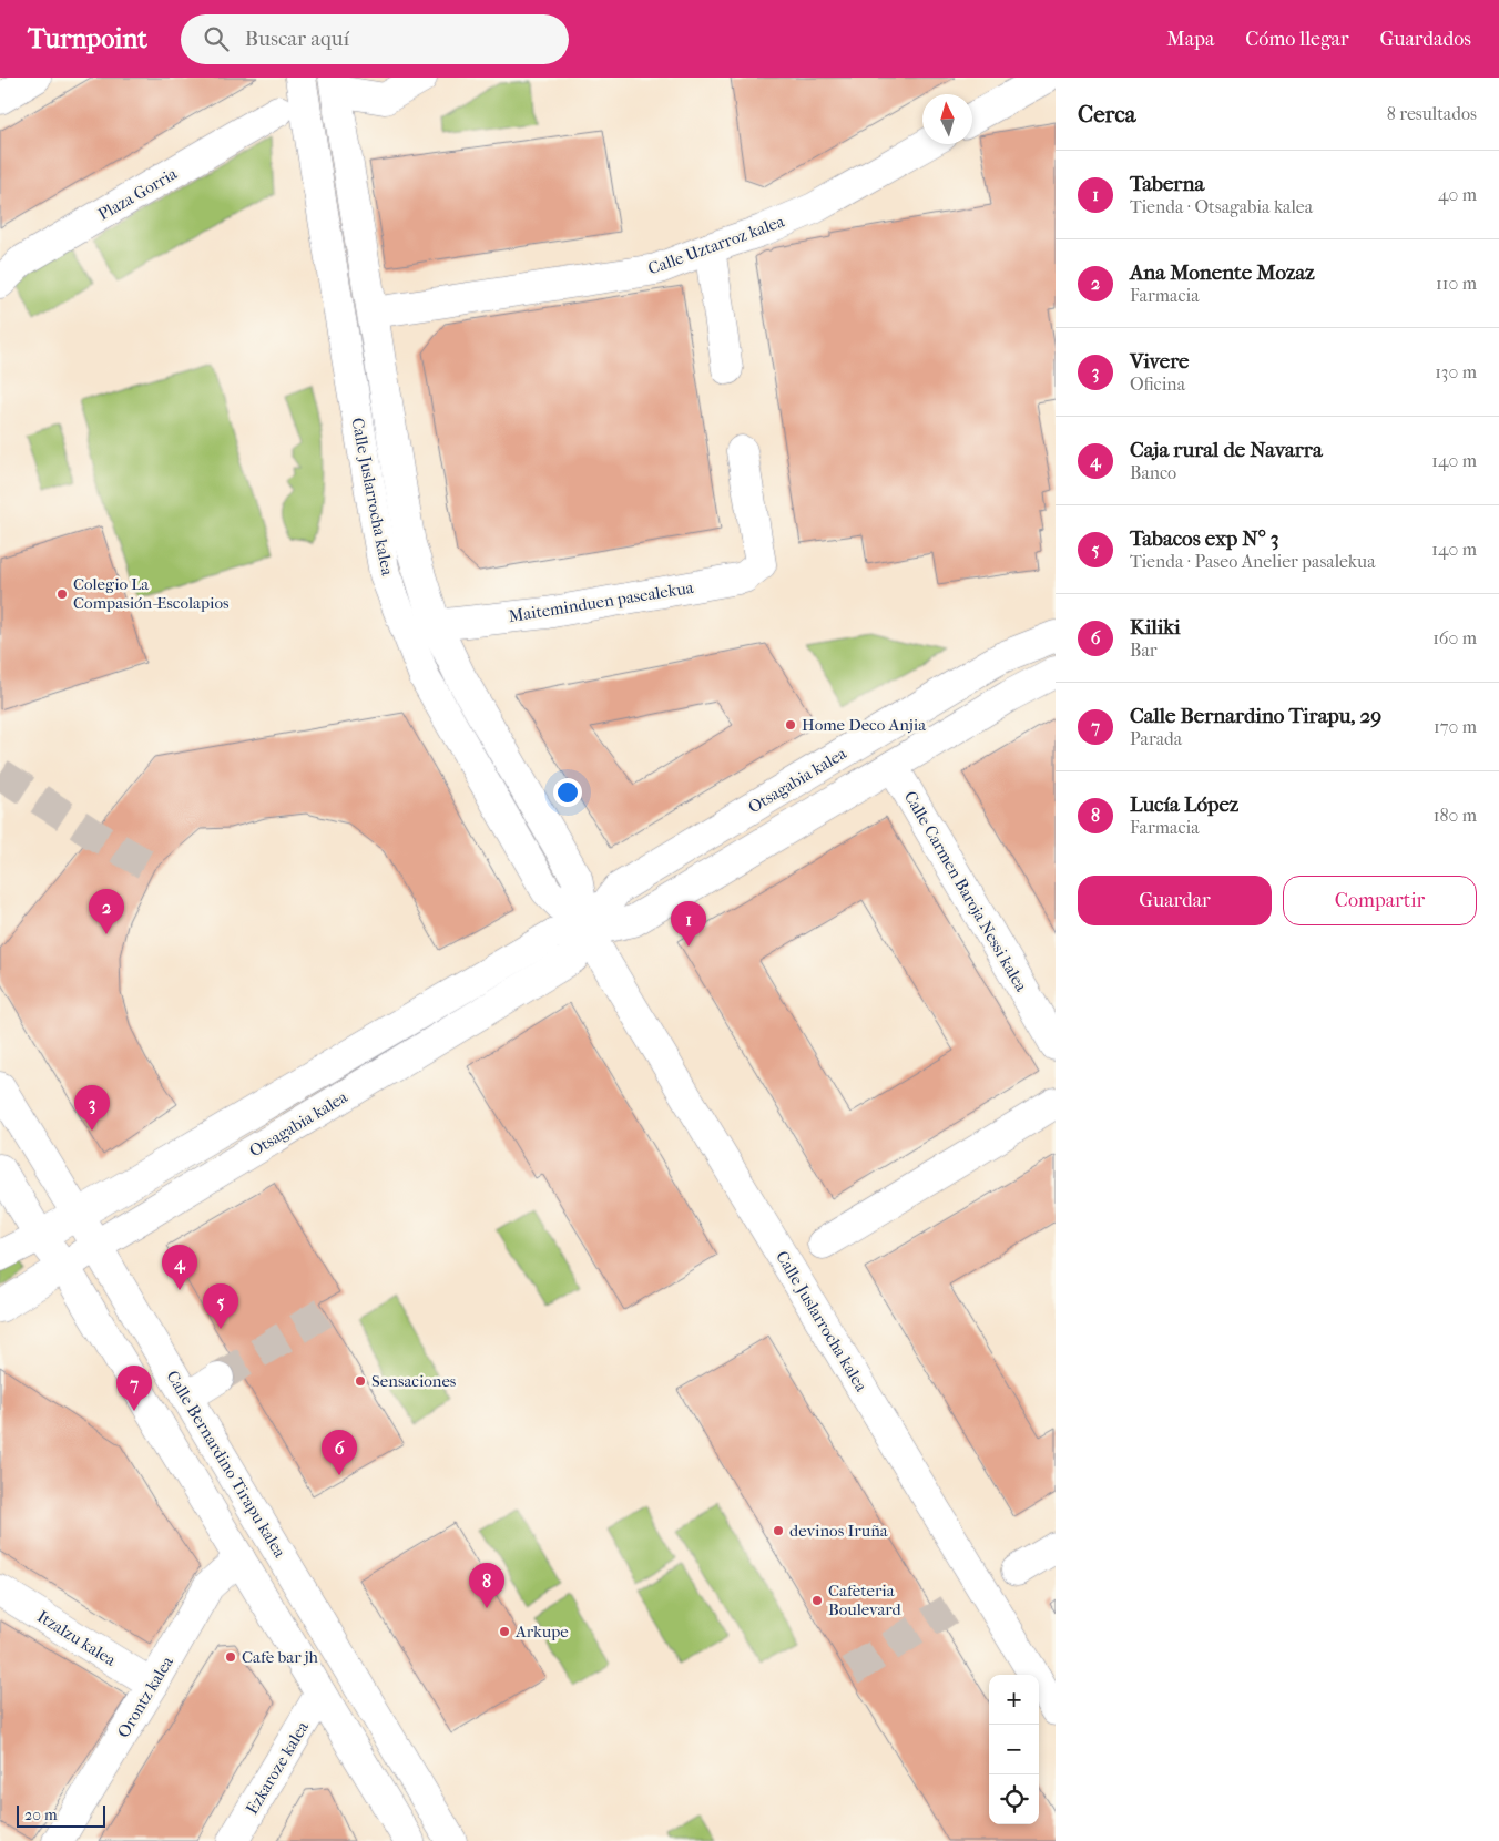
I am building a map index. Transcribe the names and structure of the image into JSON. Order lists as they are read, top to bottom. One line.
{"streets":{"street":["Plaza Gorria","Calle Uztarroz kalea","Calle Juslarrocha kalea","Maiteminduen pasealekua","Otsagabia kalea","Calle Carmen Baroja Nessi kalea","Calle Bernardino Tirapu kalea","Itzalzu kalea","Orontz kalea","Ezkaroze kalea"]},"crossings":[["Calle Uztarroz kalea","Calle Juslarrocha kalea"],["Calle Juslarrocha kalea","Maiteminduen pasealekua"],["Calle Juslarrocha kalea","Otsagabia kalea"],["Otsagabia kalea","Calle Carmen Baroja Nessi kalea"],["Otsagabia kalea","Calle Bernardino Tirapu kalea"],["Itzalzu kalea","Orontz kalea"]],"places":["Colegio La Compasión-Escolapios","Home Deco Anjia","Sensaciones","devinos Iruña","Cafeteria Boulevard","Arkupe","Cafe bar jh"],"scale_bar":"20 m","north":"top","page":{"header":"Turnpoint","search":"Buscar aquí","nav":["Mapa","Cómo llegar","Guardados"],"heading":["Cerca","8 resultados"],"list":[{"mark":"1","name":"Taberna","note":"Tienda · Otsagabia kalea","value":"40 m"},{"mark":"2","name":"Ana Monente Mozaz","note":"Farmacia","value":"110 m"},{"mark":"3","name":"Vivere","note":"Oficina","value":"130 m"},{"mark":"4","name":"Caja rural de Navarra","note":"Banco","value":"140 m"},{"mark":"5","name":"Tabacos exp N° 3","note":"Tienda · Paseo Anelier pasalekua","value":"140 m"},{"mark":"6","name":"Kiliki","note":"Bar","value":"160 m"},{"mark":"7","name":"Calle Bernardino Tirapu, 29","note":"Parada","value":"170 m"},{"mark":"8","name":"Lucía López","note":"Farmacia","value":"180 m"}],"buttons":["Guardar","Compartir"],"pins":["2","1","3","4","5","7","6","8"],"map_buttons":["+","−"],"scale":"20 m"}}
